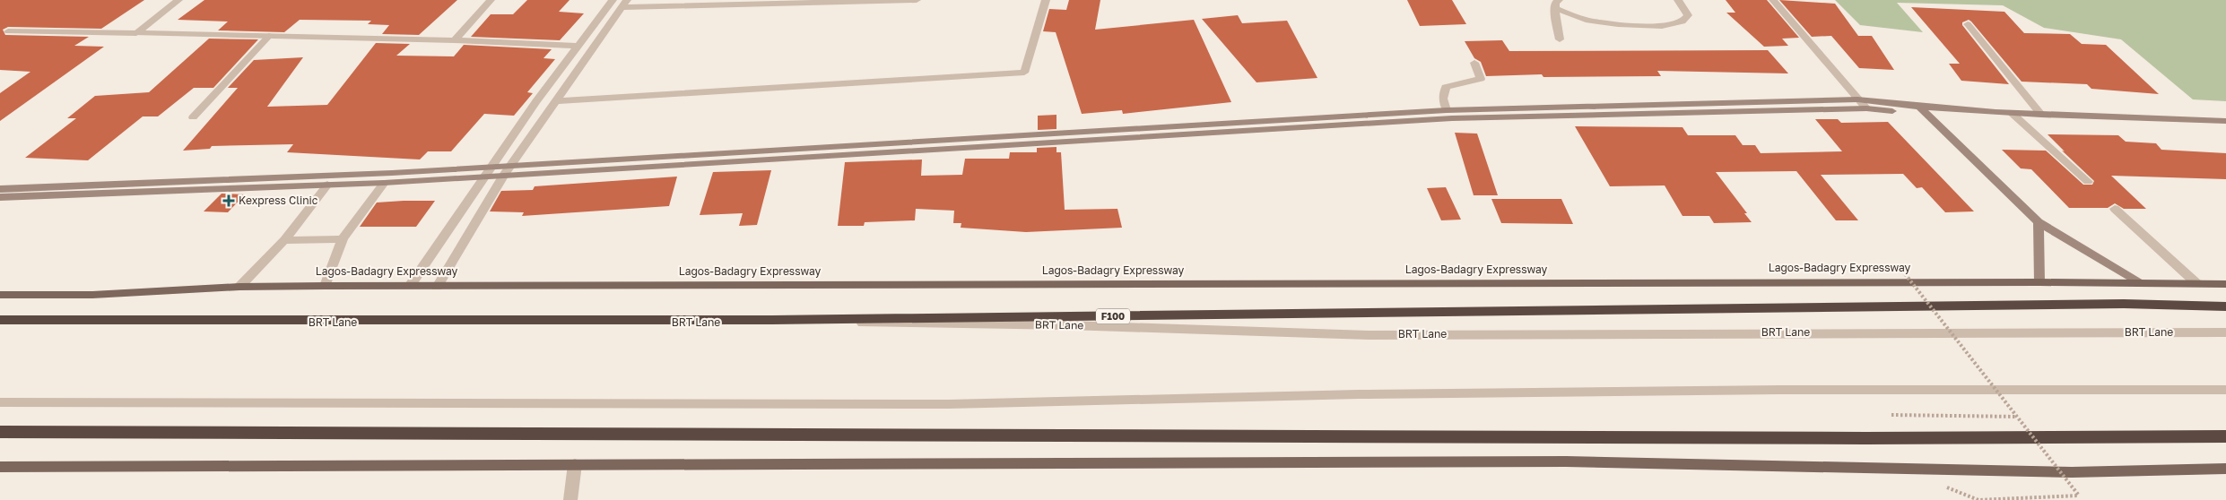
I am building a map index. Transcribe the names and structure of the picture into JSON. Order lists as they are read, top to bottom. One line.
{"streets":{"highway":["F100"],"main road":["Lagos-Badagry Expressway"],"street":["BRT Lane"]},"crossings":[["F100","BRT Lane"]],"places":{"health":["Kexpress Clinic"]}}
